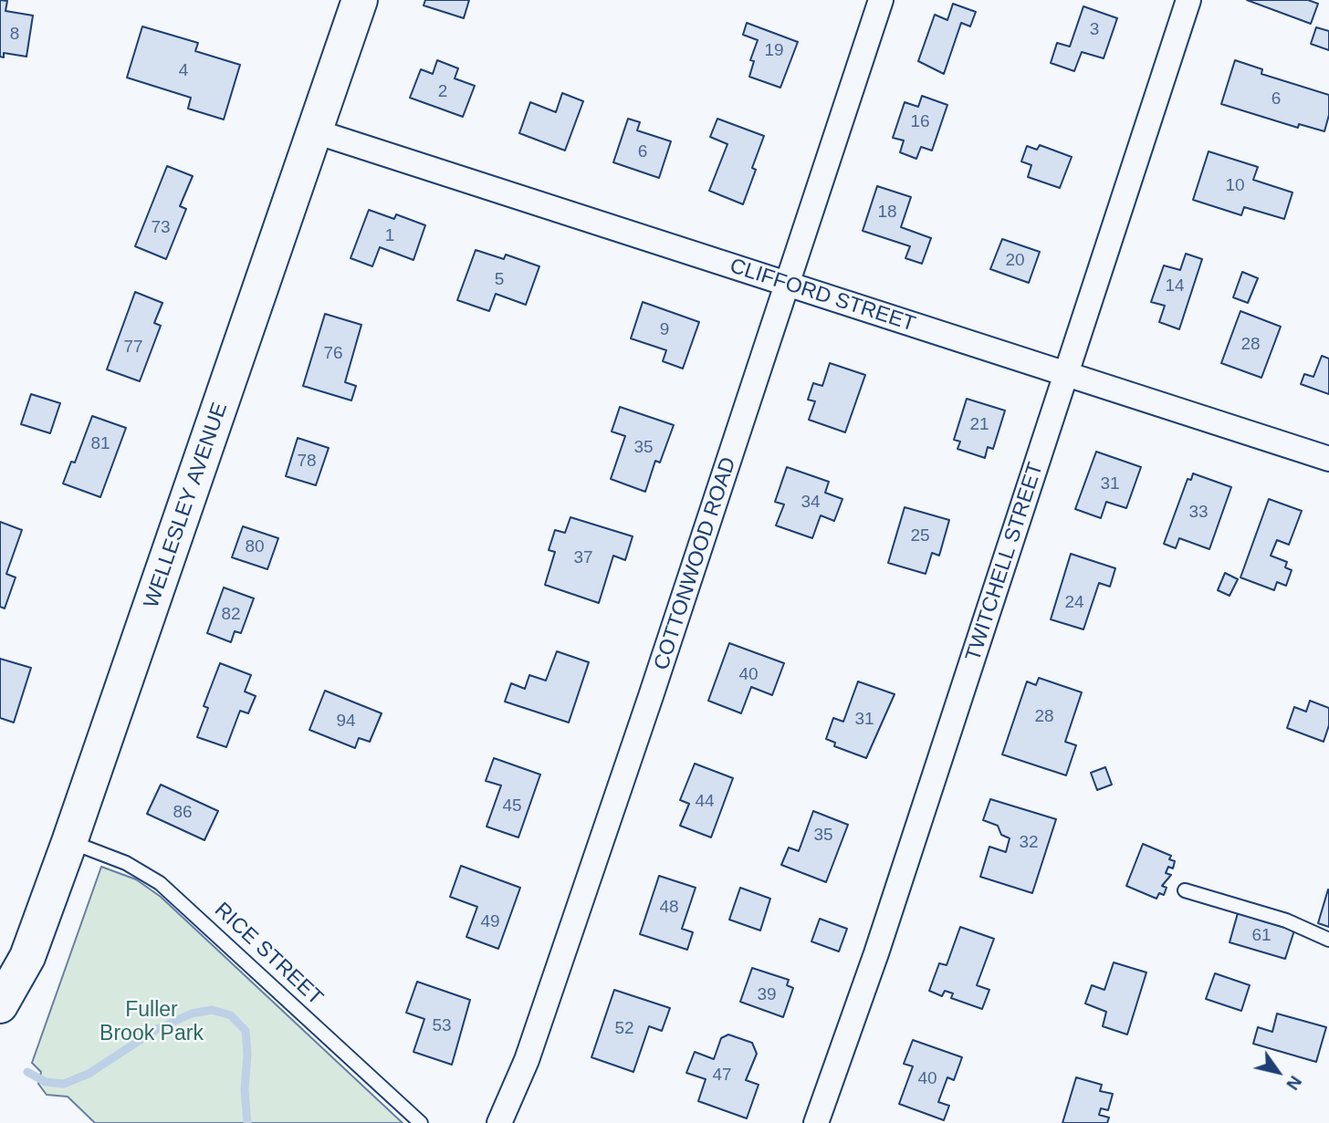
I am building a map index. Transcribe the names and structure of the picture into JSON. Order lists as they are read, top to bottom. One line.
{"streets":{"main road":["WELLESLEY AVENUE"],"street":["CLIFFORD STREET","TWITCHELL STREET","COTTONWOOD ROAD"],"lane":["RICE STREET"]},"crossings":[["CLIFFORD STREET","WELLESLEY AVENUE"],["CLIFFORD STREET","TWITCHELL STREET"],["CLIFFORD STREET","COTTONWOOD ROAD"],["WELLESLEY AVENUE","RICE STREET"]],"parks":["Fuller Brook Park"],"house_numbers":["3","8","19","4","2","6","16","6","10","18","73","1","20","5","14","9","28","77","76","21","81","35","78","31","34","33","25","80","37","24","82","40","28","31","94","44","45","86","35","32","48","49","61","39","53","52","47","40"],"north":"bottom right"}
